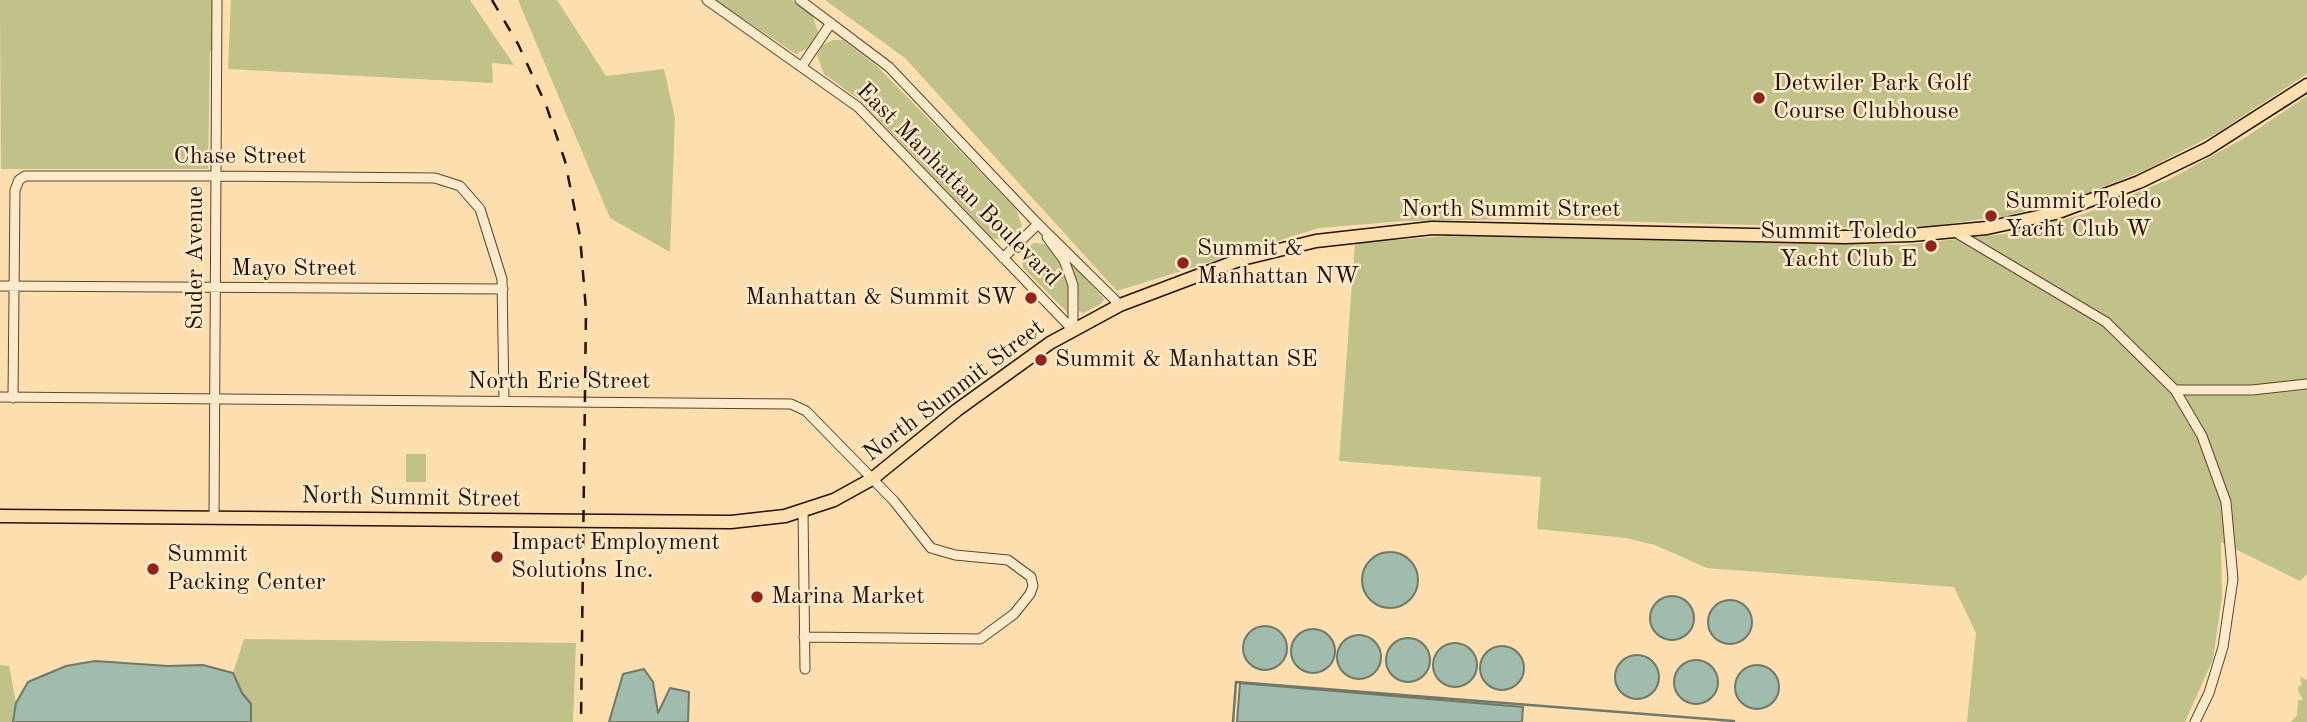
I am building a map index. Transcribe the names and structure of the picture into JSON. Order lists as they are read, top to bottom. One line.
{"streets":{"main road":["North Summit Street"],"street":["Chase Street","East Manhattan Boulevard","Suder Avenue","Mayo Street","North Erie Street"]},"crossings":[["Chase Street","Suder Avenue"],["Chase Street","Mayo Street"],["East Manhattan Boulevard","North Summit Street"],["North Summit Street","Suder Avenue"],["North Summit Street","North Erie Street"],["Suder Avenue","Mayo Street"],["Suder Avenue","North Erie Street"]],"places":["Detwiler Park Golf Course Clubhouse","Summit Toledo Yacht Club W","Summit Toledo Yacht Club E","Summit & Manhattan NW","Manhattan & Summit SW","Summit & Manhattan SE","Impact Employment Solutions Inc.","Summit Packing Center","Marina Market"]}
